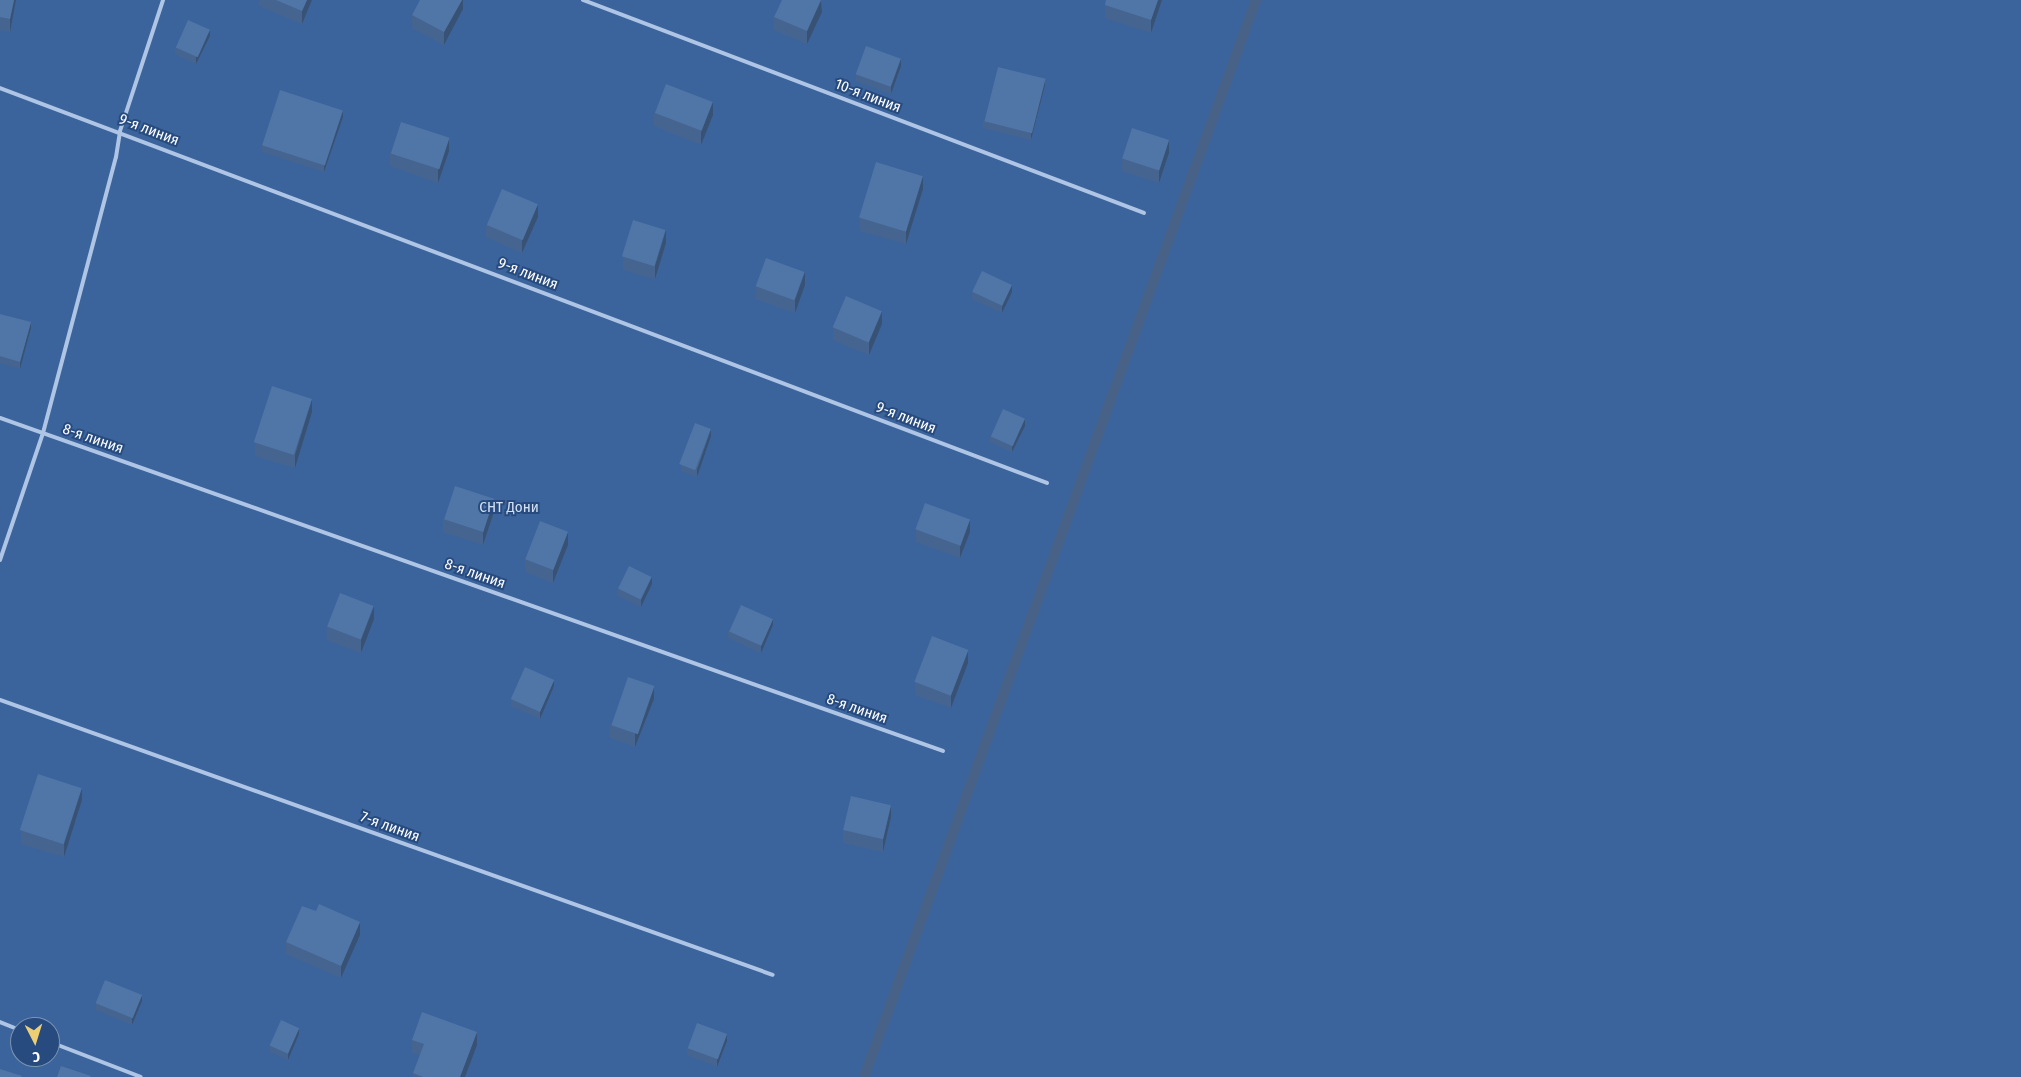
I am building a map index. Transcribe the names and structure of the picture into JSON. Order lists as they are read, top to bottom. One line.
{"streets":{"lane":["10-я линия","9-я линия","8-я линия","7-я линия"]},"parks":["СНТ Дони"],"north":"bottom"}
